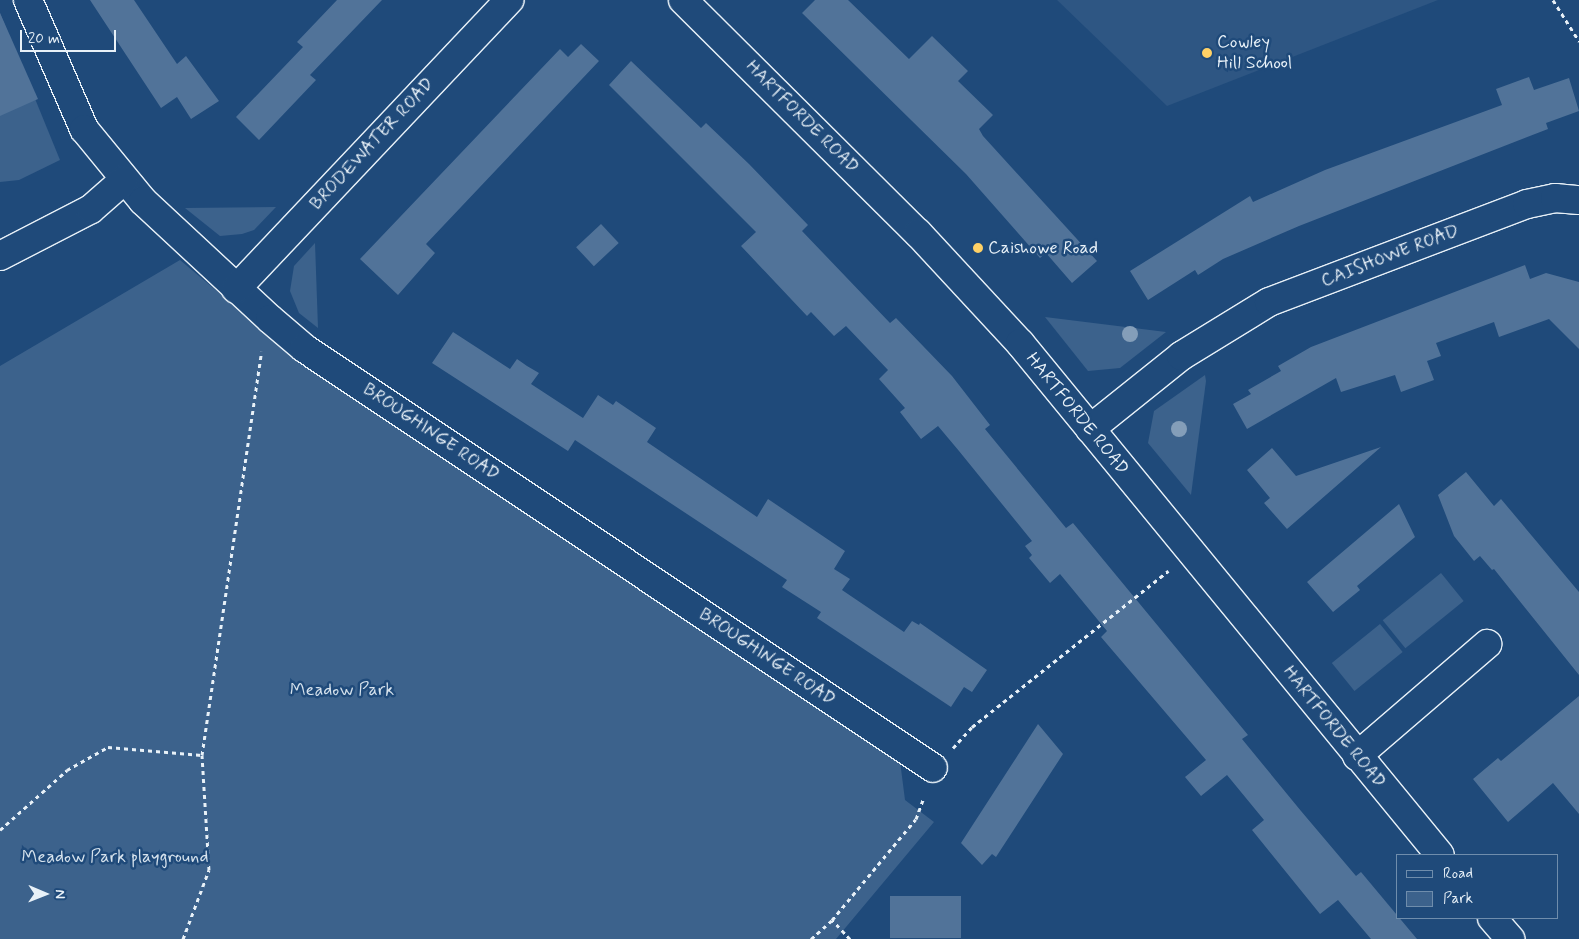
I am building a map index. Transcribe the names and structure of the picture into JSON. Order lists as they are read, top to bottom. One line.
{"streets":{"street":["HARTFORDE ROAD","BRODEWATER ROAD","CAISHOWE ROAD","BROUGHINGE ROAD"]},"crossings":[["HARTFORDE ROAD","CAISHOWE ROAD"],["BRODEWATER ROAD","BROUGHINGE ROAD"]],"parks":["Meadow Park","Meadow Park playground"],"places":["Cowley Hill School","Caishowe Road"],"legend":["Road","Park"],"scale_bar":"20 m","north":"right"}
